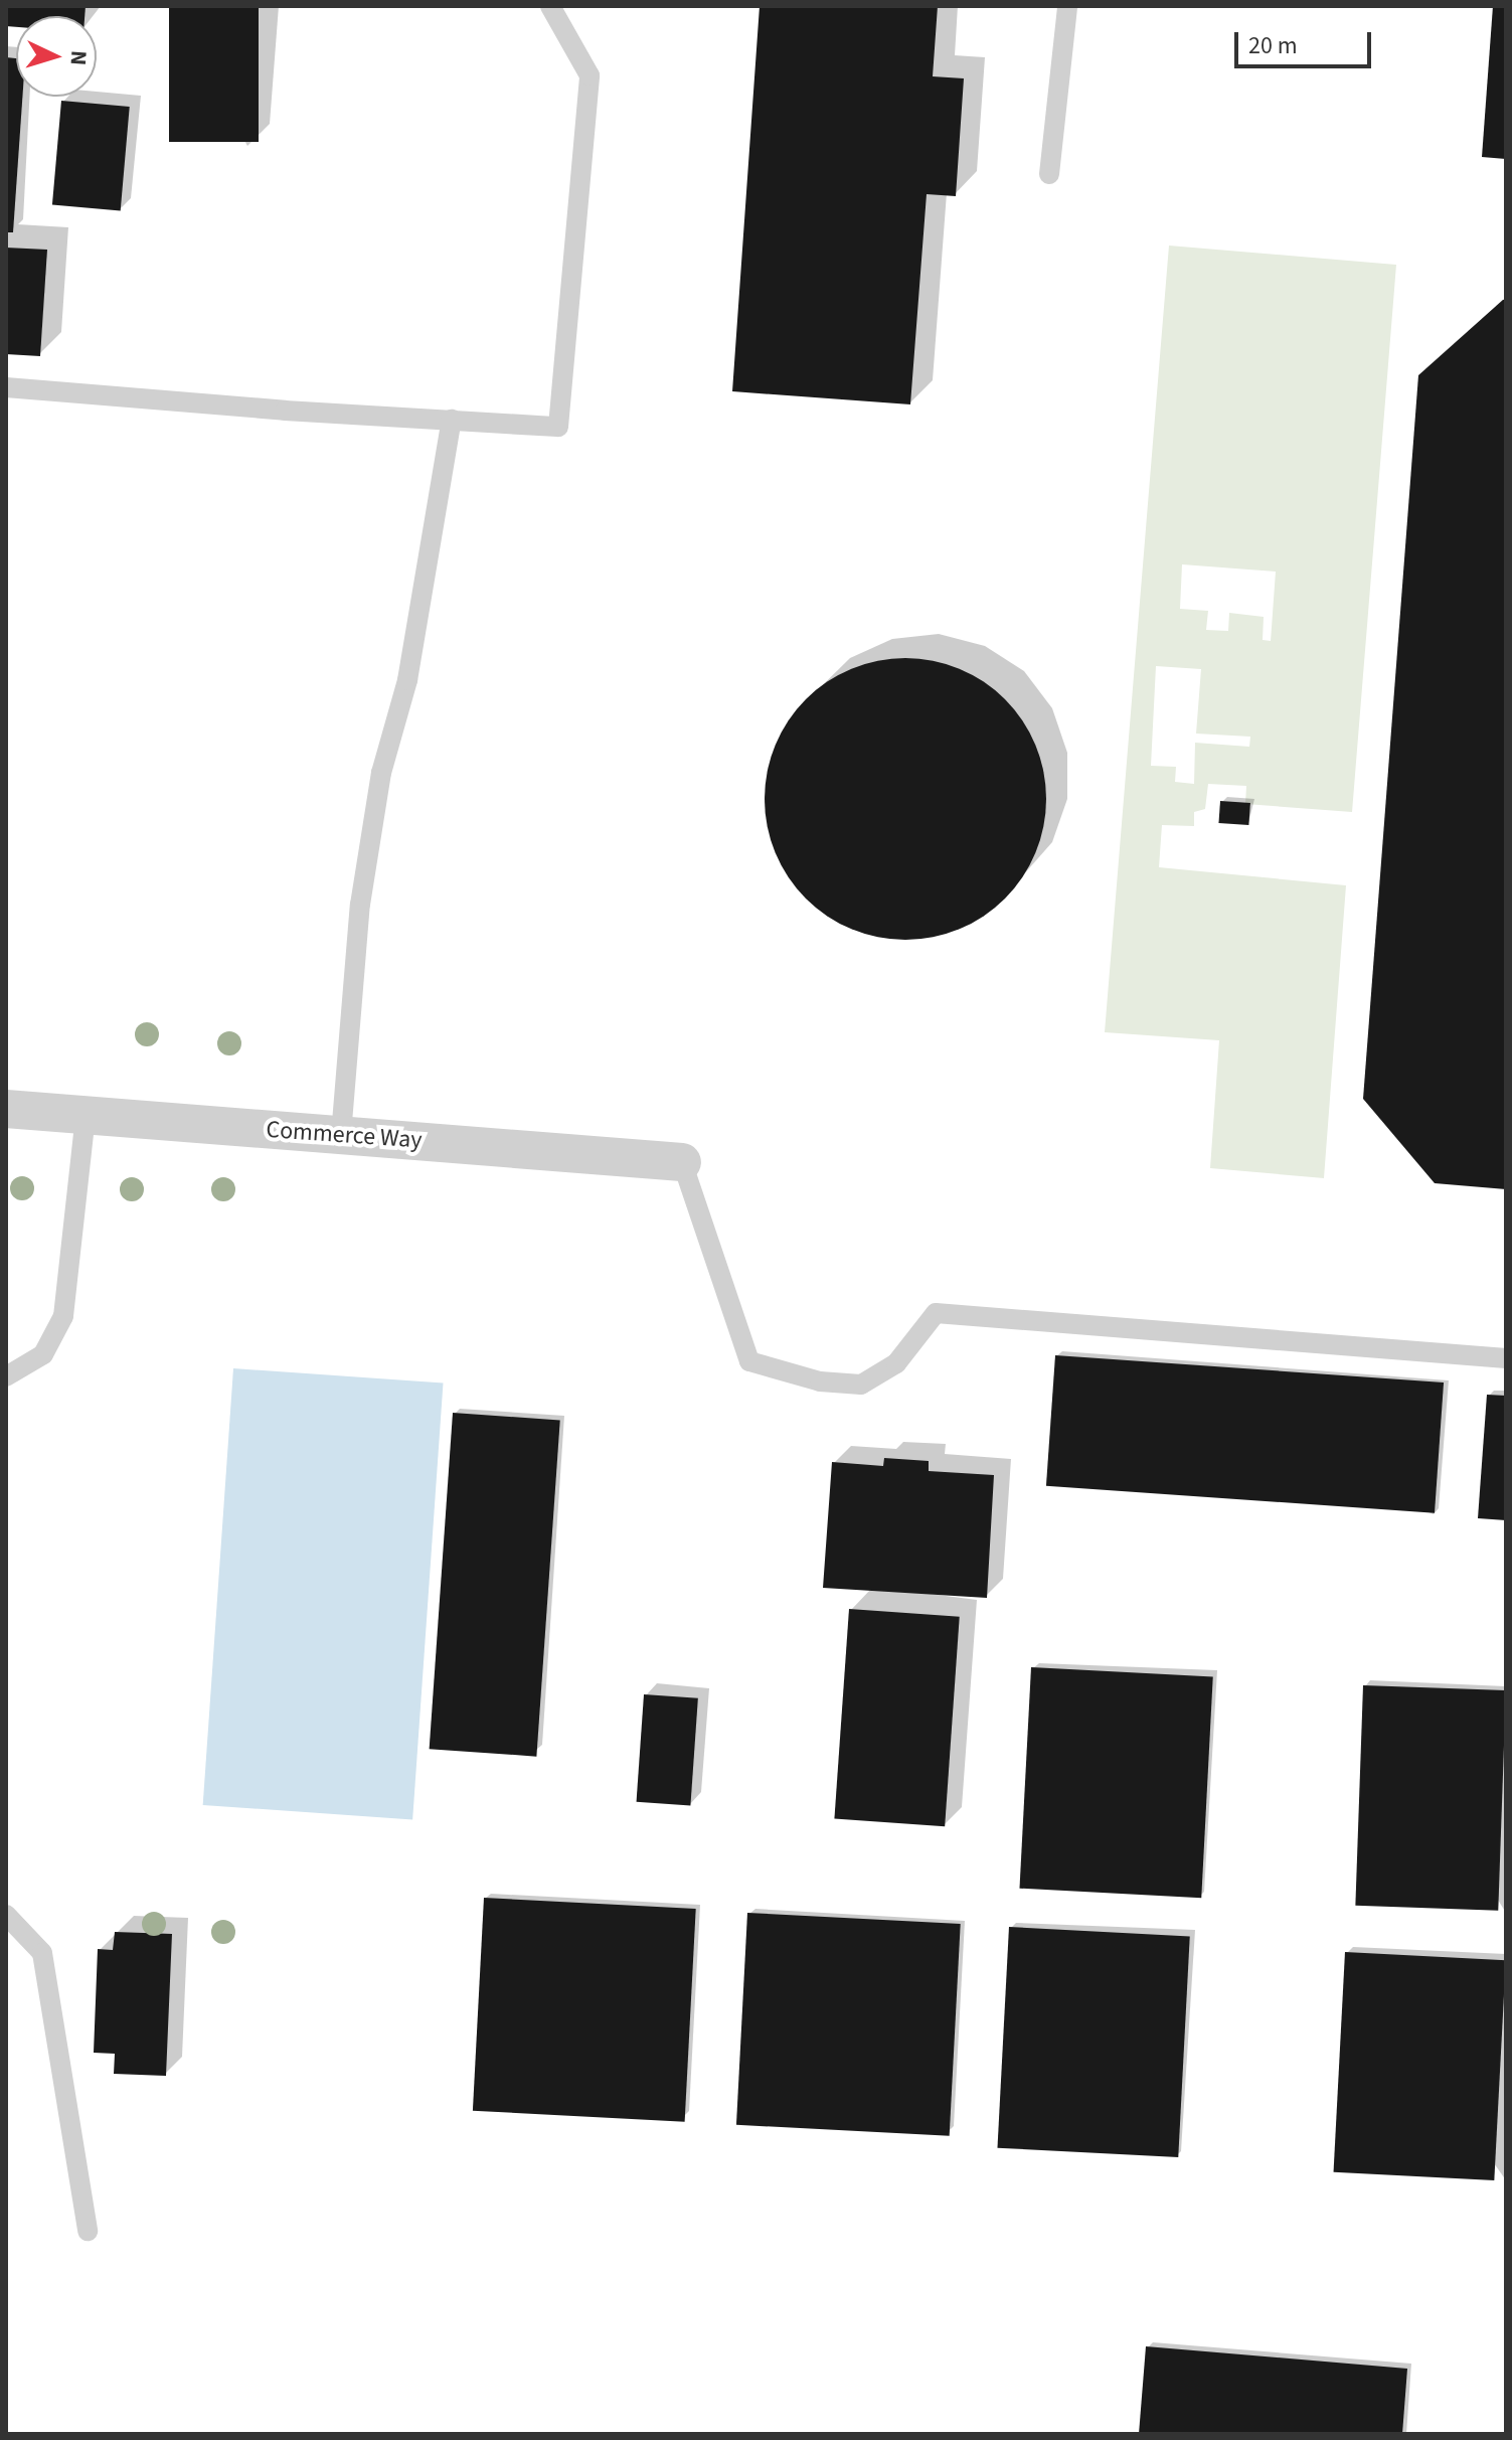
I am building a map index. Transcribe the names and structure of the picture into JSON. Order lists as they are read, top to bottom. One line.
{"streets":{"street":["Commerce Way"]},"scale_bar":"20 m","north":"right"}
